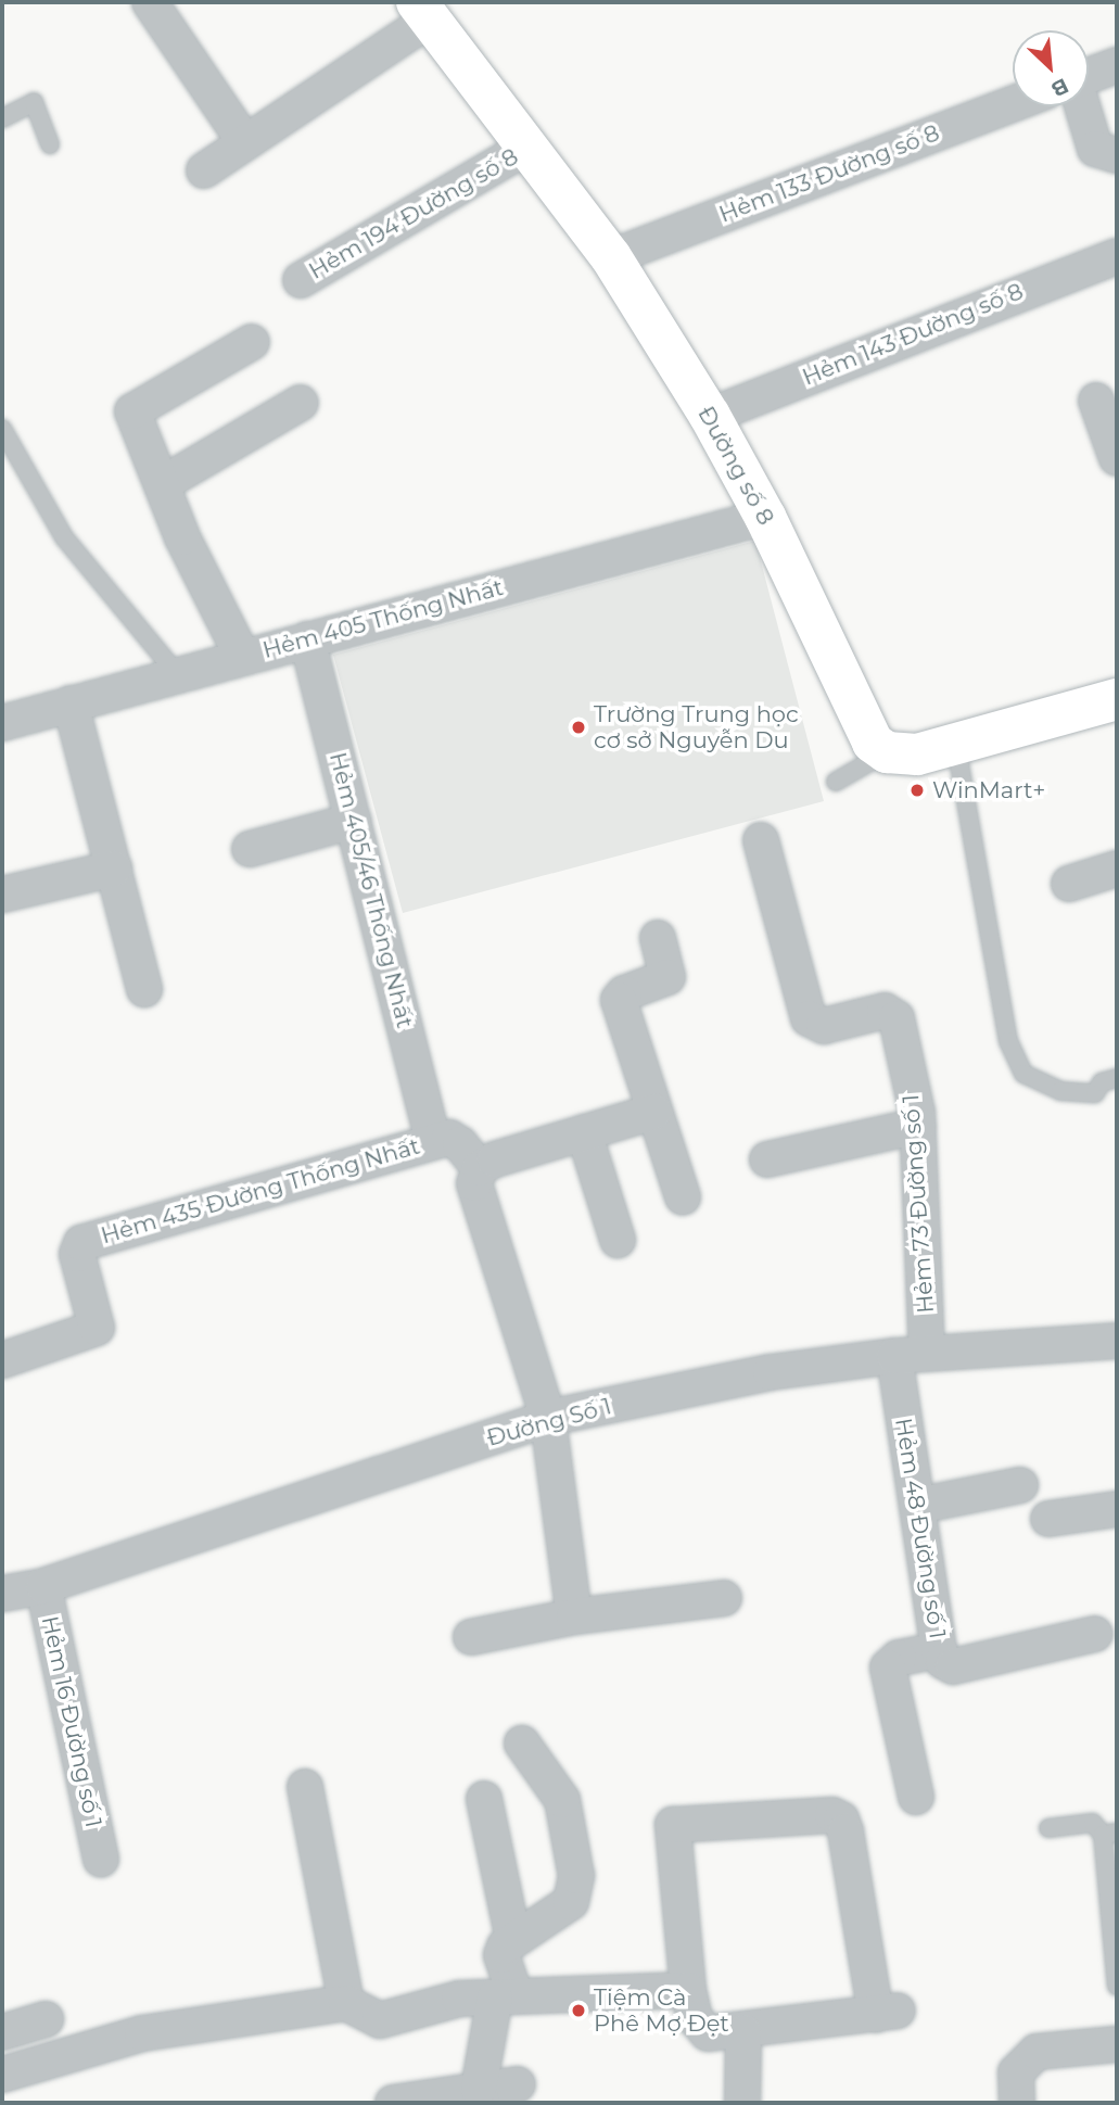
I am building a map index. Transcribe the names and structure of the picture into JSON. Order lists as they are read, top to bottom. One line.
{"streets":{"street":["Hẻm 133 Đường số 8","Hẻm 194 Đường số 8","Hẻm 143 Đường số 8","Đường số 8","Hẻm 405 Thống Nhất","Hẻm 405/46 Thống Nhất","Hẻm 435 Đường Thống Nhất","Hẻm 73 Đường số 1","Đường Số 1","Hẻm 48 Đường số 1","Hẻm 16 Đường số 1"]},"crossings":[["Hẻm 133 Đường số 8","Đường số 8"],["Hẻm 194 Đường số 8","Đường số 8"],["Hẻm 143 Đường số 8","Đường số 8"],["Đường số 8","Hẻm 405 Thống Nhất"],["Hẻm 405 Thống Nhất","Hẻm 405/46 Thống Nhất"],["Hẻm 405/46 Thống Nhất","Hẻm 435 Đường Thống Nhất"],["Hẻm 73 Đường số 1","Đường Số 1"],["Hẻm 73 Đường số 1","Hẻm 48 Đường số 1"],["Đường Số 1","Hẻm 48 Đường số 1"],["Đường Số 1","Hẻm 16 Đường số 1"]],"places":["Trường Trung học cơ sở Nguyễn Du","WinMart+","Tiệm Cà Phê Mợ Đẹt"],"north":"bottom right"}
